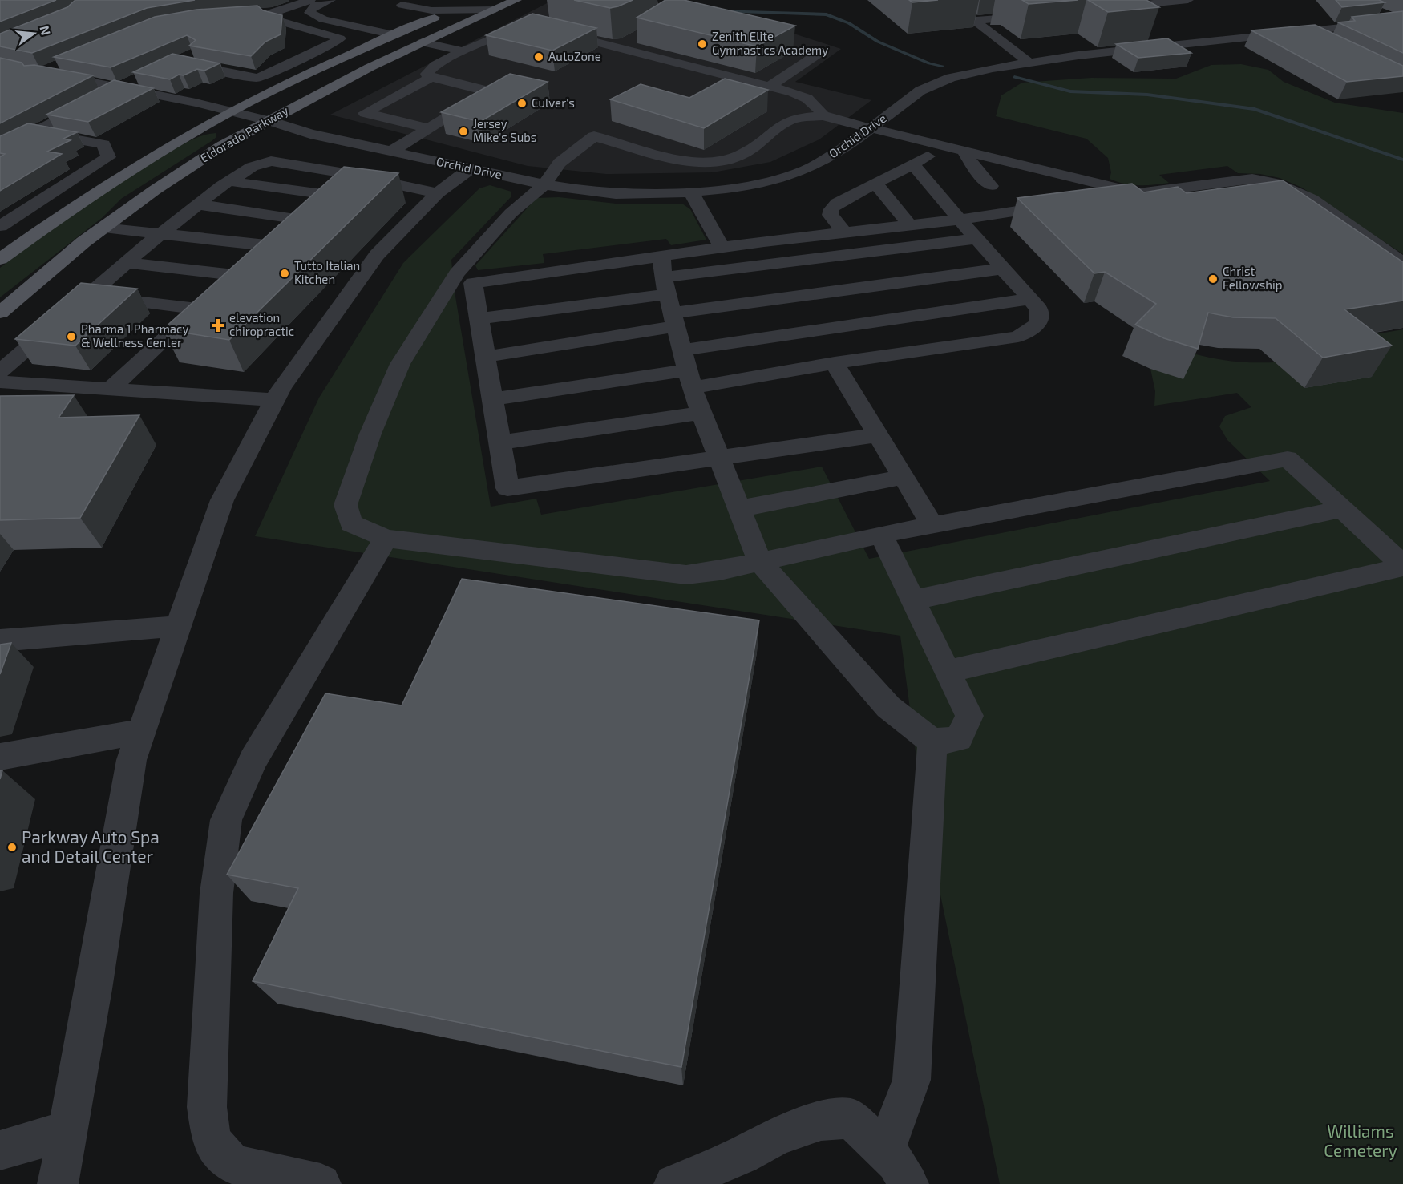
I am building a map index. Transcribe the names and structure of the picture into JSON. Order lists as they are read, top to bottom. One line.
{"streets":{"main road":["Eldorado Parkway"],"street":["Orchid Drive"]},"crossings":[["Eldorado Parkway","Orchid Drive"]],"parks":["Williams Cemetery"],"places":{"other":["Zenith Elite Gymnastics Academy","AutoZone","Culver's","Jersey Mike's Subs","Tutto Italian Kitchen","Christ Fellowship","Pharma 1 Pharmacy & Wellness Center","Parkway Auto Spa and Detail Center"],"health":["elevation chiropractic"]},"north":"right"}
